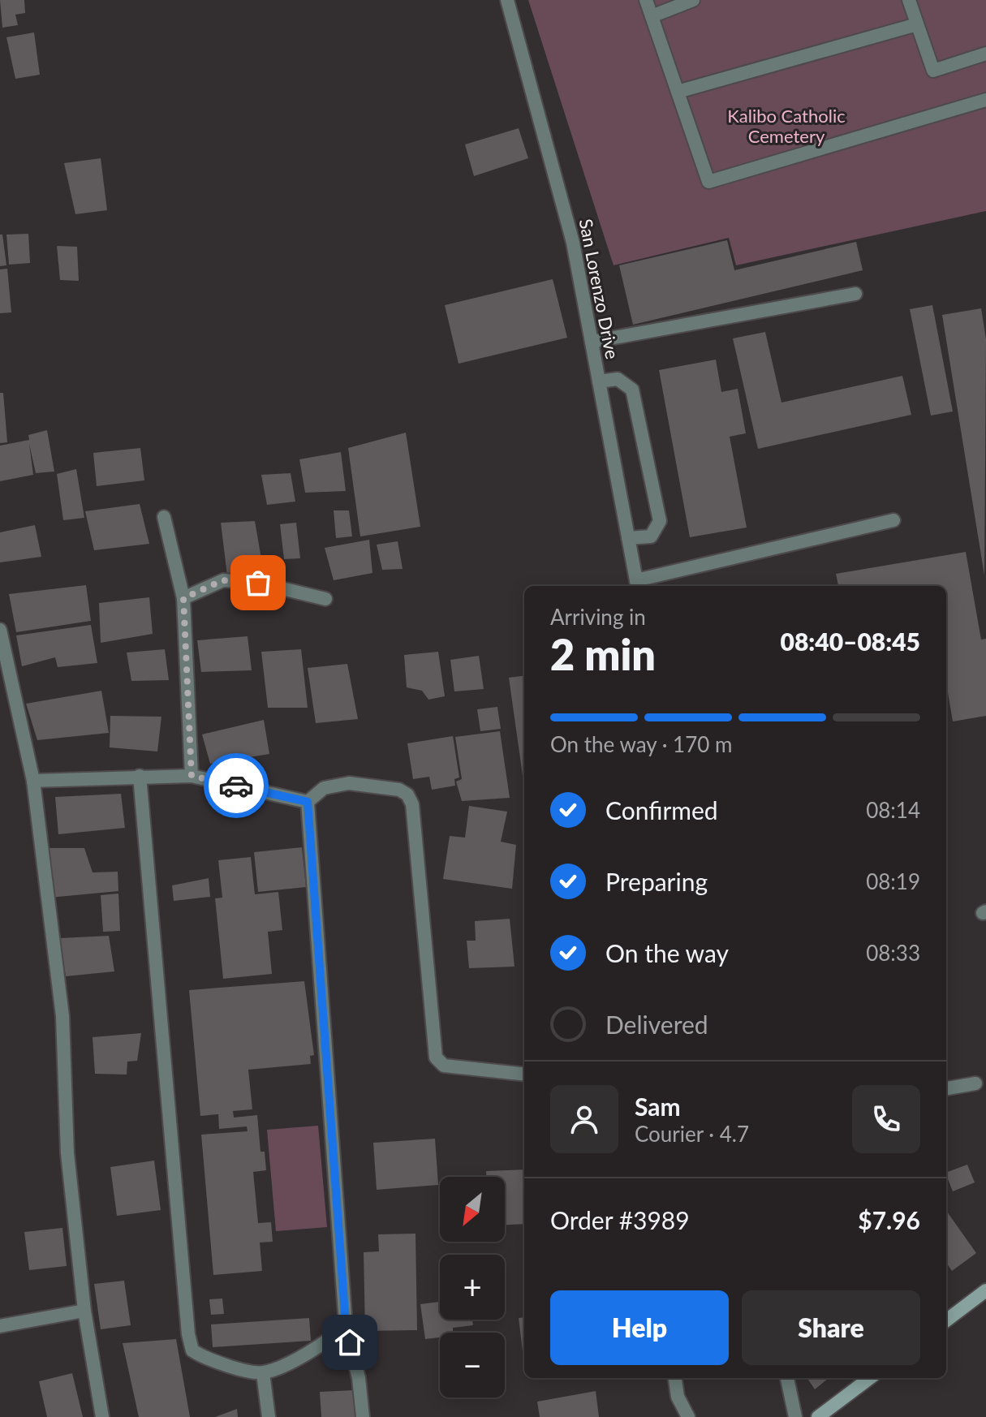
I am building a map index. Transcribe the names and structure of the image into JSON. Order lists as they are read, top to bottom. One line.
{"streets":{"street":["San Lorenzo Drive"]},"parks":["Kalibo Catholic Cemetery"],"north":"bottom left","page":{"heading":["2 min","Arriving in","08:40–08:45"],"panel":["Sam","Courier · 4.7","Order #3989","$7.96"],"bar":"On the way · 170 m","list":[["Confirmed","08:14"],["Preparing","08:19"],["On the way","08:33"],"Delivered"],"map_buttons":["+","−"],"buttons":["Help","Share"]}}
